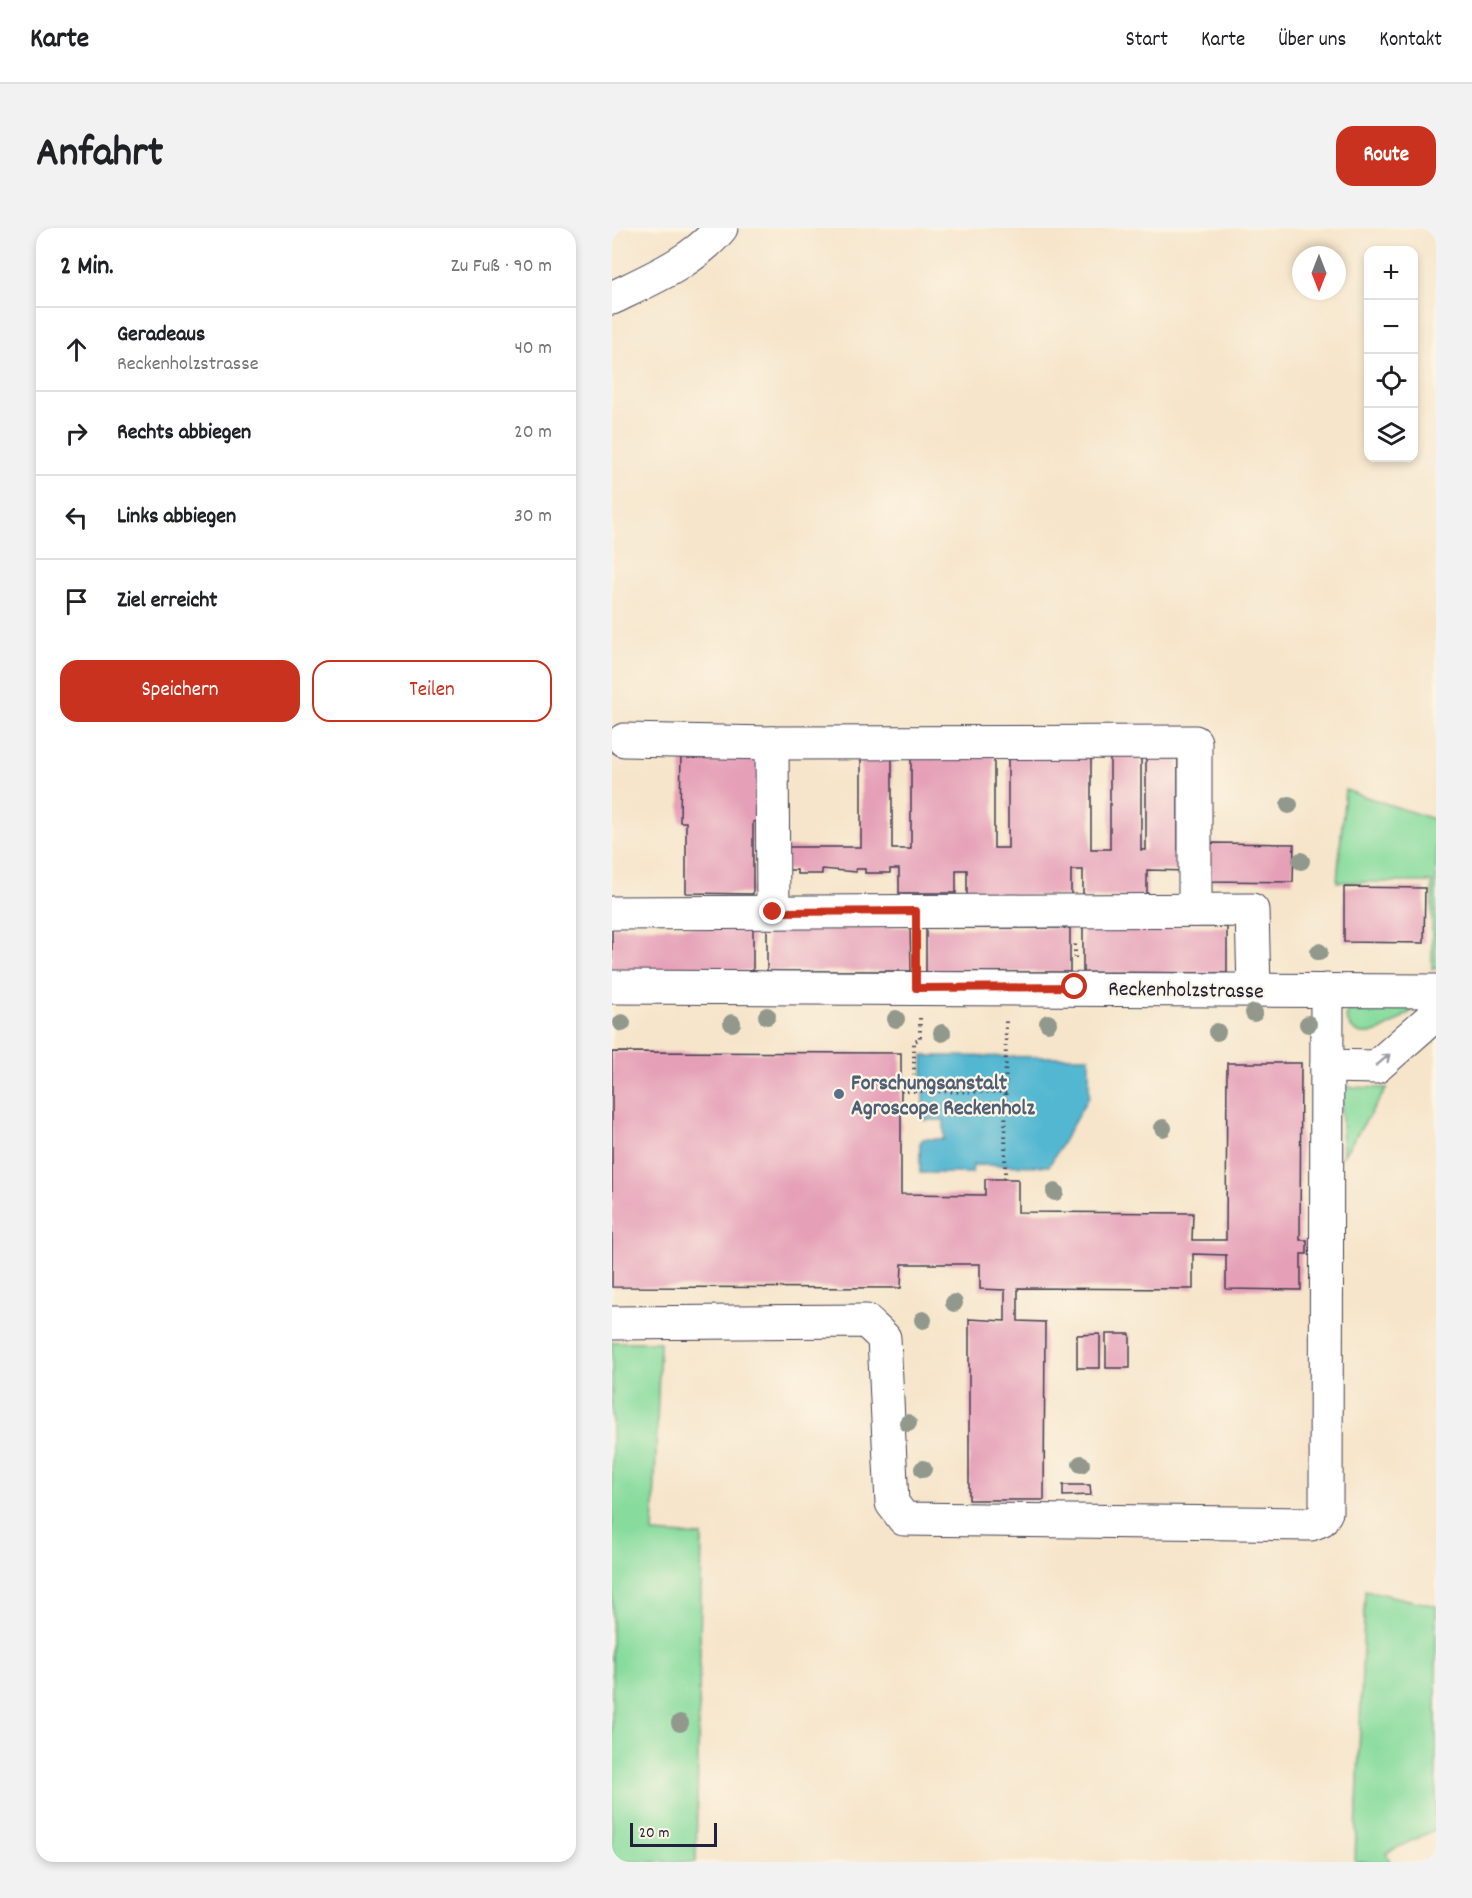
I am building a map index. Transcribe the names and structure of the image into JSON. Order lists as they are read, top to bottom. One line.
{"streets":{"street":["Reckenholzstrasse"]},"places":["Forschungsanstalt Agroscope Reckenholz"],"scale_bar":"20 m","north":"bottom","page":{"header":"Karte","nav":["Start","Karte","Über uns","Kontakt"],"title":"Anfahrt","buttons":["Route",["Speichern","Teilen"]],"heading":["2 Min.","Zu Fuß · 90 m"],"map_buttons":["+","−"],"list":[["Geradeaus","Reckenholzstrasse","40 m"],["Rechts abbiegen","20 m"],["Links abbiegen","30 m"],"Ziel erreicht"],"scale":"20 m"}}
